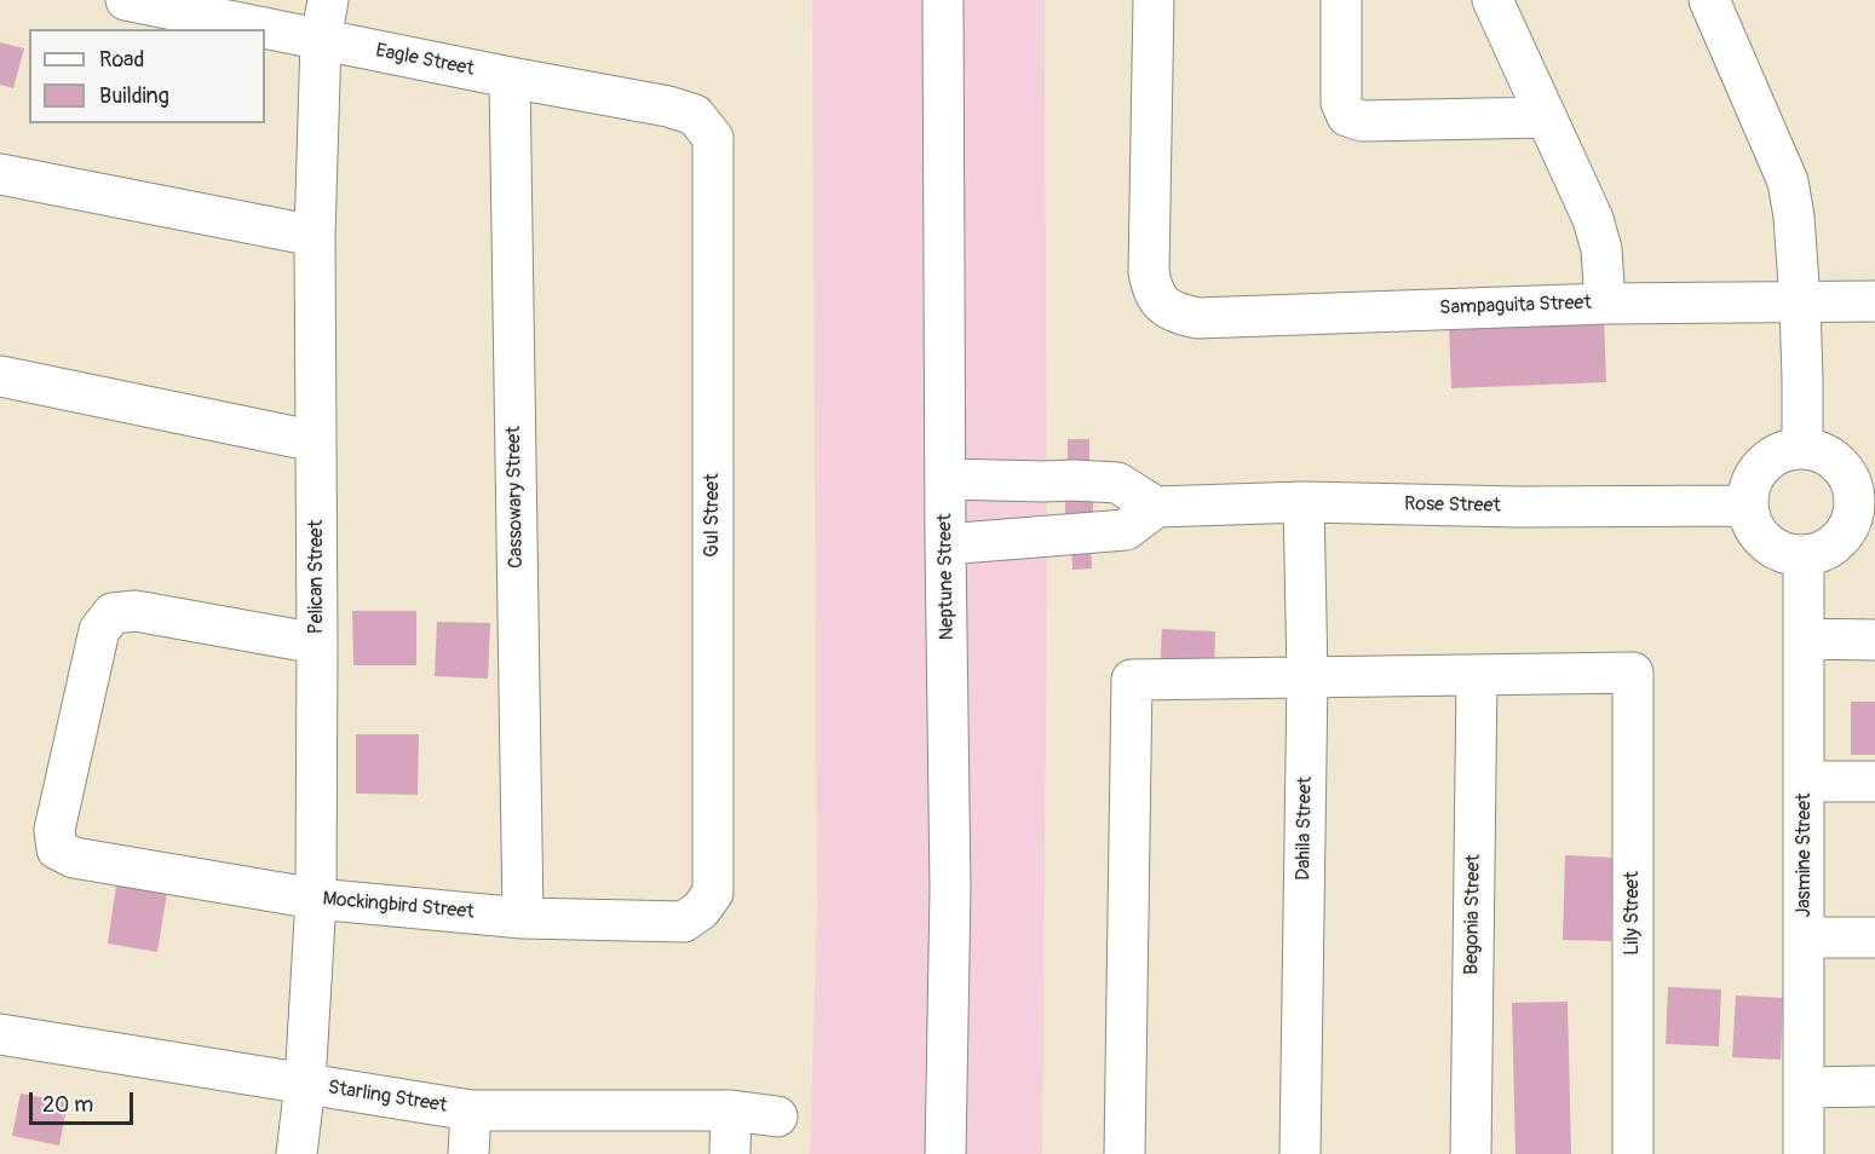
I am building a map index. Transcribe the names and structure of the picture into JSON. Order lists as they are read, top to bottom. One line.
{"streets":{"street":["Eagle Street","Sampaguita Street","Cassowary Street","Rose Street","Gul Street","Pelican Street","Neptune Street","Dahila Street","Jasmine Street","Mockingbird Street","Lily Street","Begonia Street","Starling Street"]},"crossings":[["Eagle Street","Cassowary Street"],["Eagle Street","Gul Street"],["Eagle Street","Pelican Street"],["Cassowary Street","Mockingbird Street"],["Rose Street","Dahila Street"],["Rose Street","Jasmine Street"],["Gul Street","Mockingbird Street"],["Pelican Street","Mockingbird Street"],["Pelican Street","Starling Street"],["Lily Street","Begonia Street"]],"legend":["Road","Building"],"scale_bar":"20 m"}
